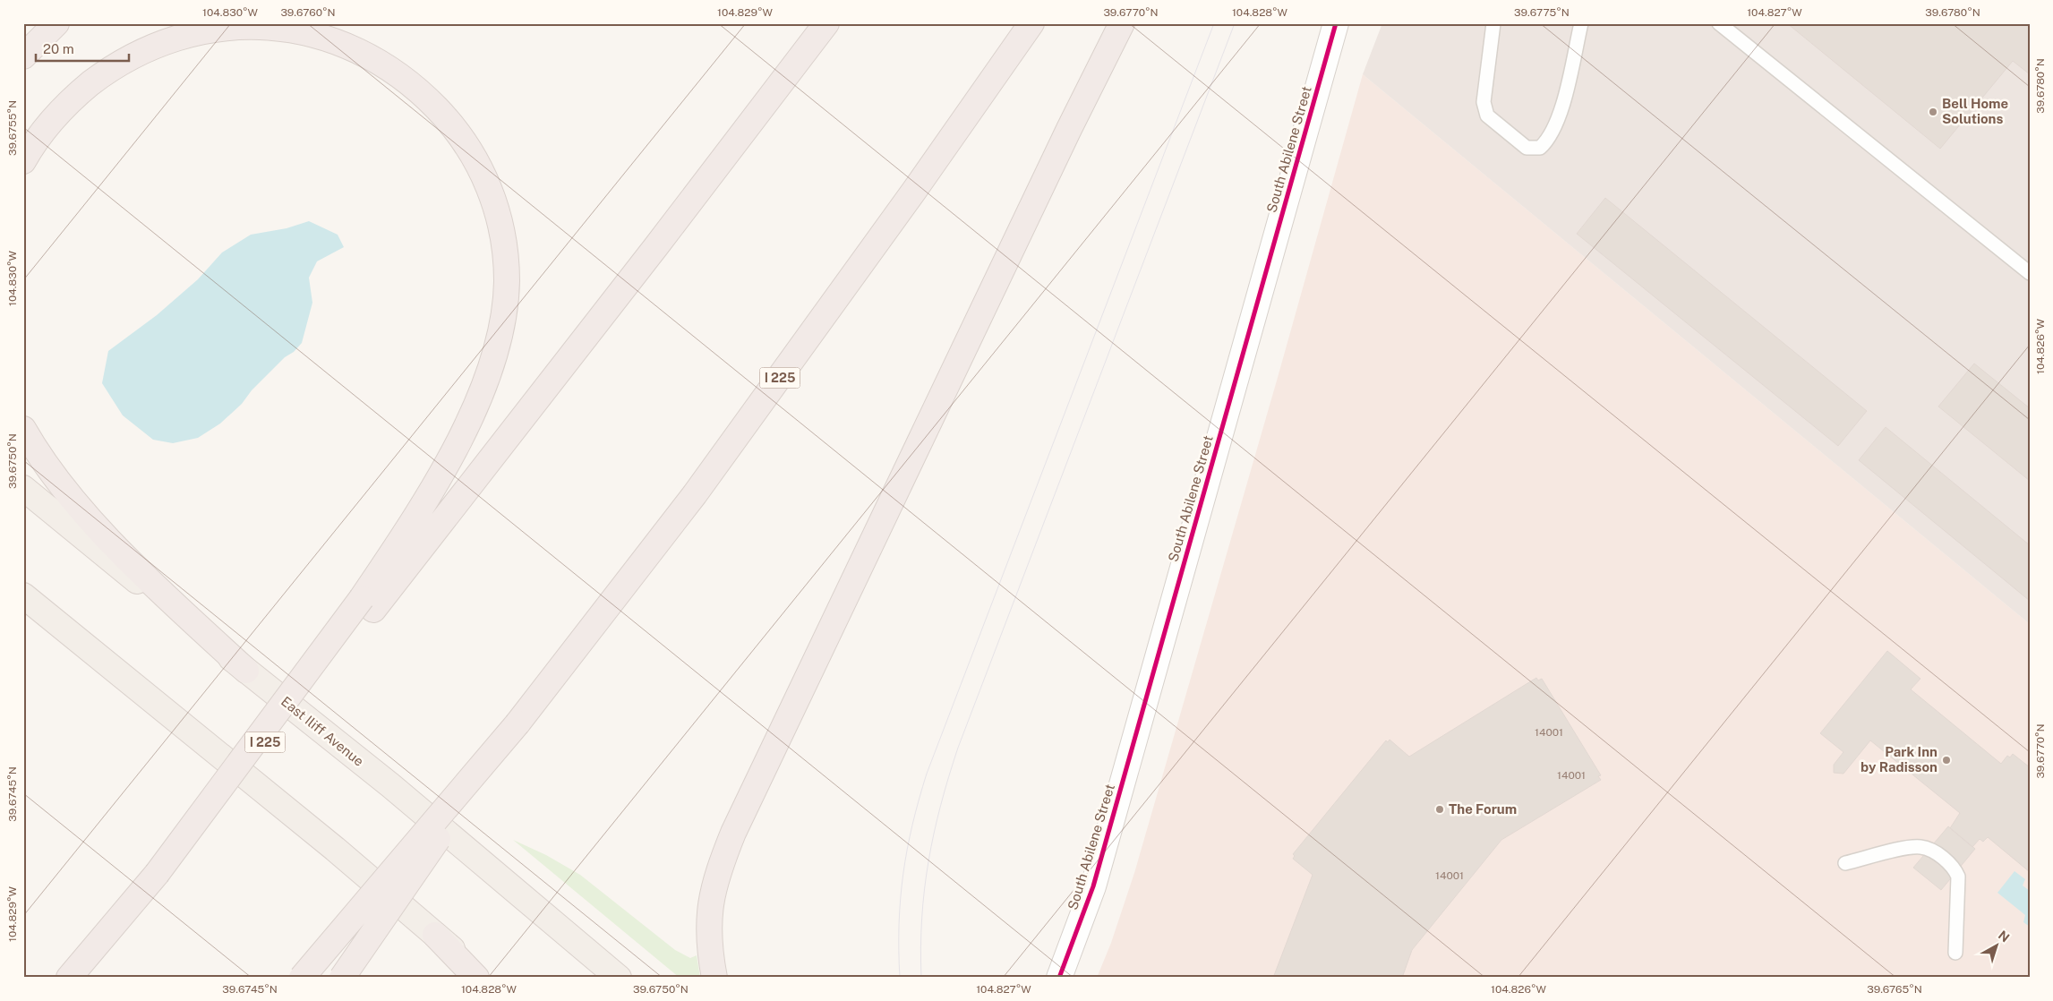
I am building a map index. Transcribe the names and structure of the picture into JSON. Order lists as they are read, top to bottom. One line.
{"streets":{"highway":["I 225"],"main road":["East Iliff Avenue"],"street":["South Abilene Street"]},"places":["Bell Home Solutions","Park Inn by Radisson","The Forum"],"house_numbers":["14001","14001","14001"],"scale_bar":"20 m","north":"top right","coordinates":["104.830°W","39.6760°N","104.829°W","39.6770°N","104.828°W","39.6775°N","104.827°W","39.6780°N","39.6755°N","104.826°W","39.6750°N","39.6745°N","39.6765°N"]}
